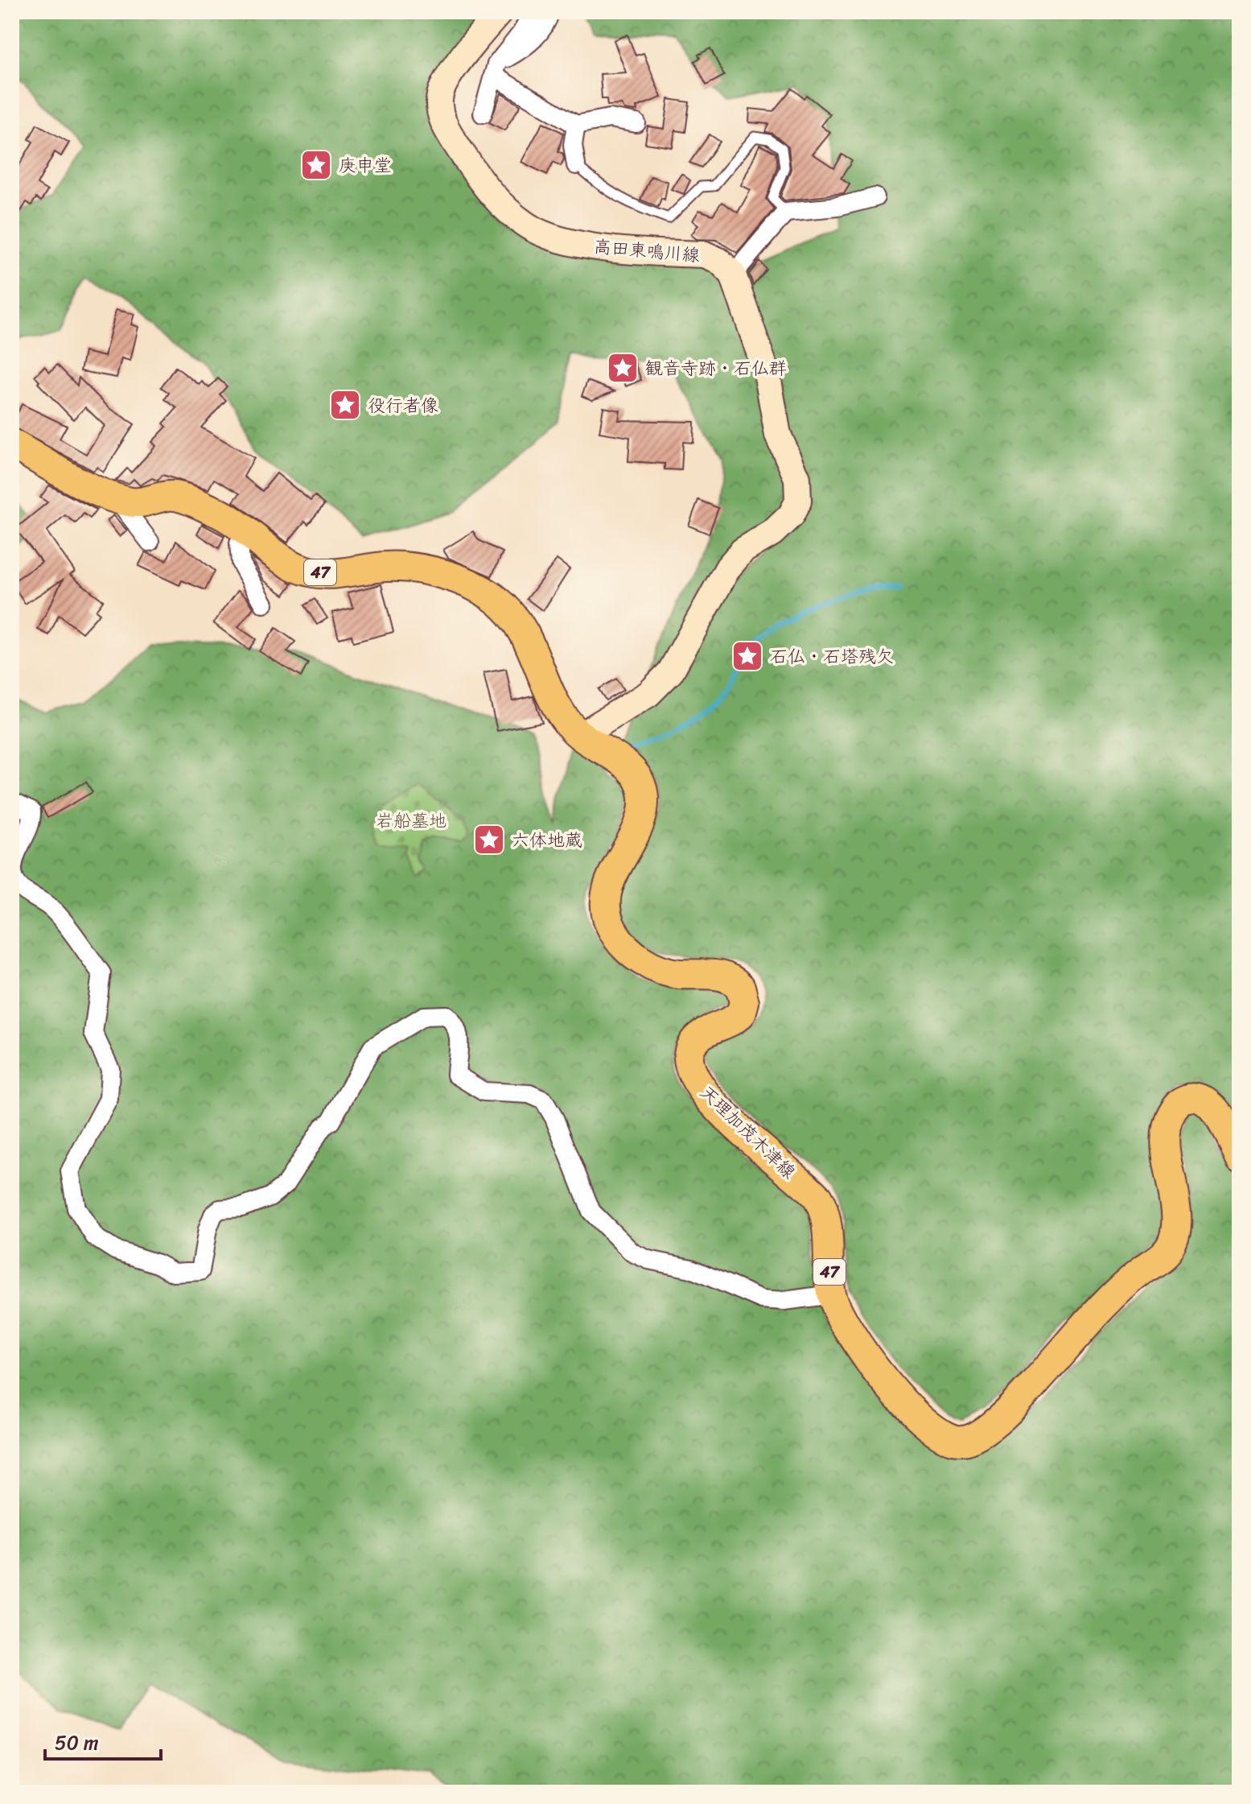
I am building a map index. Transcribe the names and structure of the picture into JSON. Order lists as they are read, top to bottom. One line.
{"streets":{"main road":["高田東鳴川線","47","天理加茂木津線"]},"parks":["岩船墓地"],"places":{"place":["庚申堂","観音寺跡・石仏群","役行者像","石仏・石塔残欠","六体地蔵"]},"scale_bar":"50 m"}
